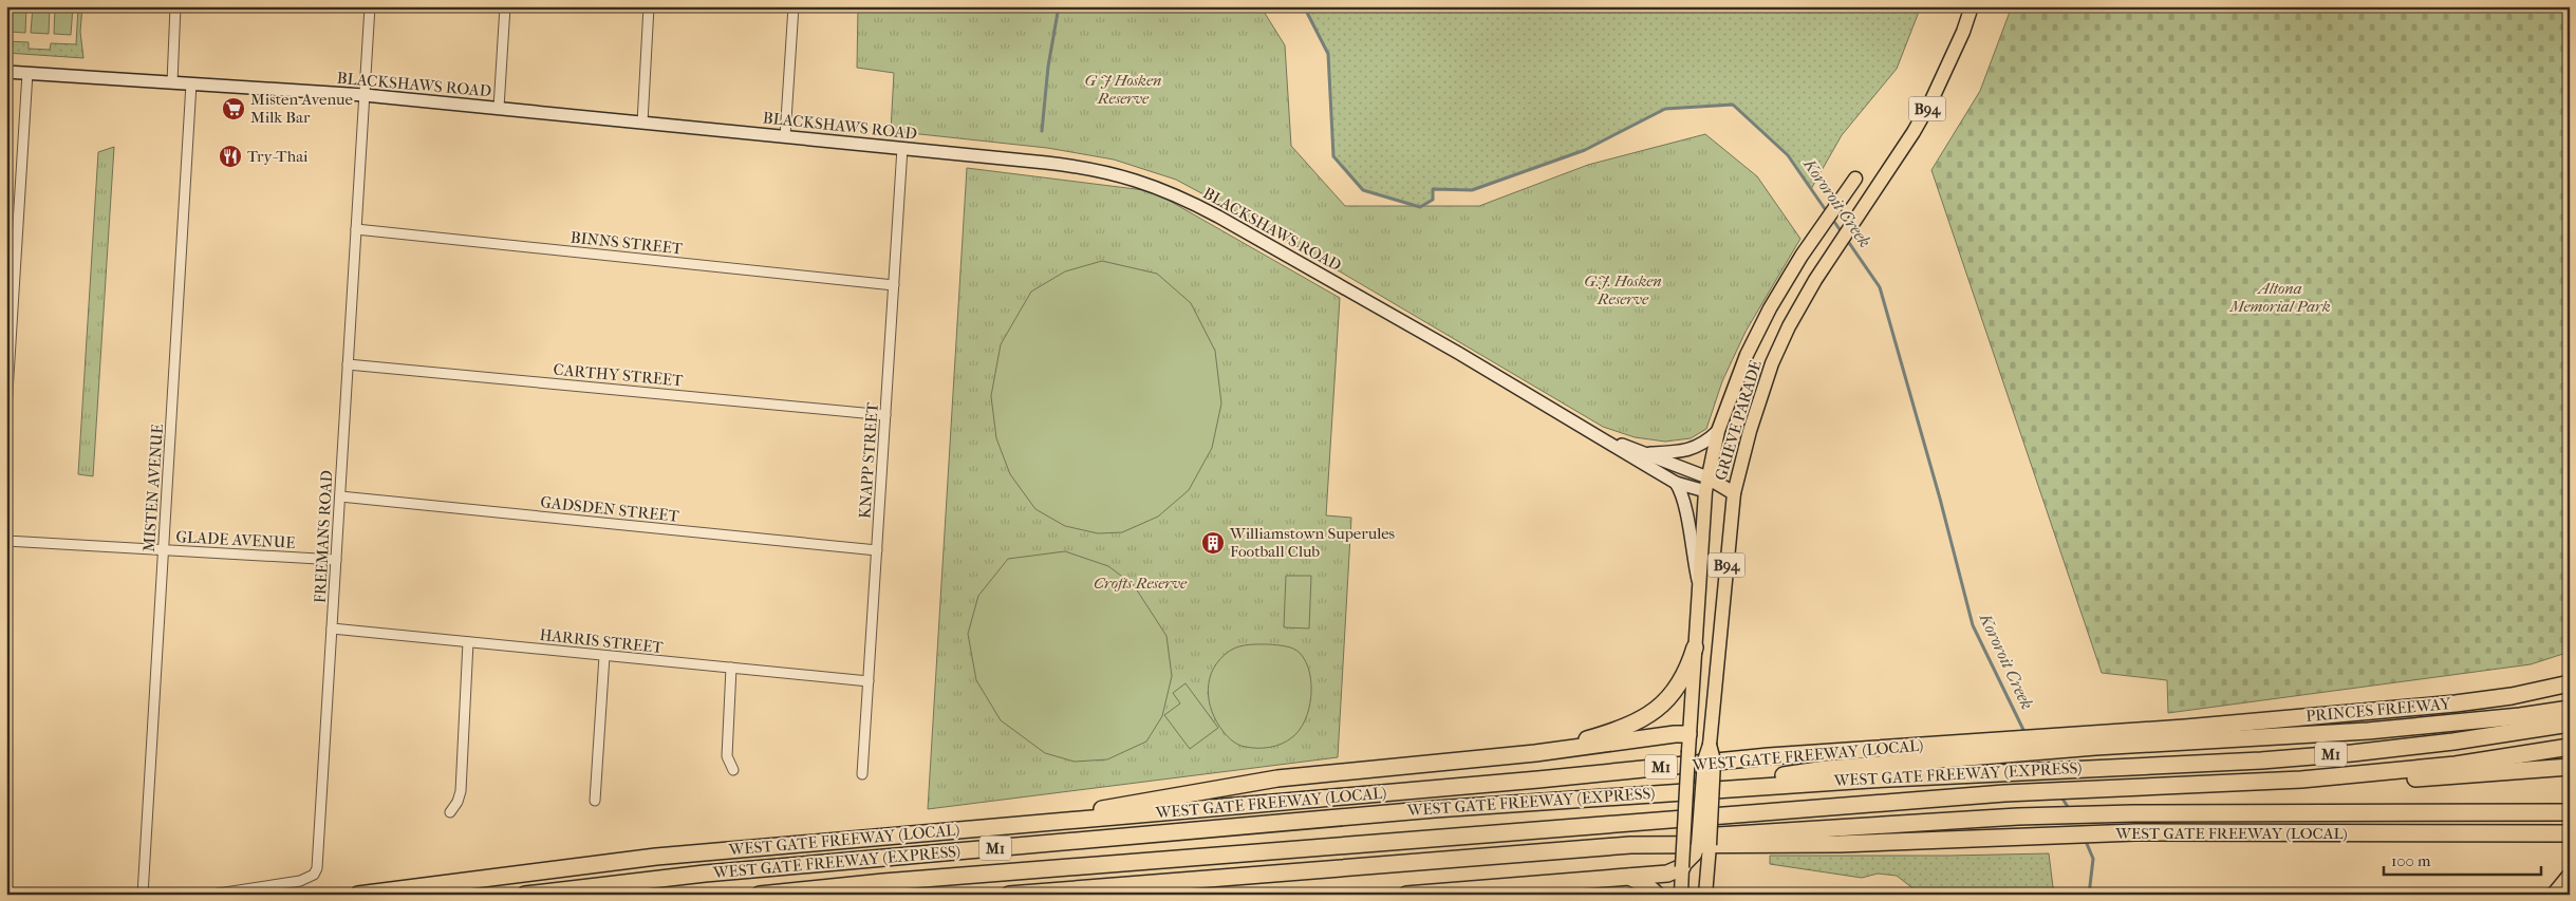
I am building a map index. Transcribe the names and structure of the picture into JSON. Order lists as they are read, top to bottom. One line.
{"streets":{"highway":["PRINCES FREEWAY","M1","WEST GATE FREEWAY (LOCAL)","WEST GATE FREEWAY (EXPRESS)"],"main road":["BLACKSHAWS ROAD","B94","GRIEVE PARADE"],"street":["BINNS STREET","CARTHY STREET","KNAPP STREET","MISTEN AVENUE","GADSDEN STREET","FREEMANS ROAD","GLADE AVENUE","HARRIS STREET"]},"crossings":[["BLACKSHAWS ROAD","GRIEVE PARADE"],["BLACKSHAWS ROAD","KNAPP STREET"],["BLACKSHAWS ROAD","MISTEN AVENUE"],["BLACKSHAWS ROAD","FREEMANS ROAD"],["BINNS STREET","KNAPP STREET"],["BINNS STREET","FREEMANS ROAD"],["CARTHY STREET","KNAPP STREET"],["CARTHY STREET","FREEMANS ROAD"],["KNAPP STREET","GADSDEN STREET"],["KNAPP STREET","HARRIS STREET"],["MISTEN AVENUE","GLADE AVENUE"],["GADSDEN STREET","FREEMANS ROAD"],["FREEMANS ROAD","GLADE AVENUE"],["FREEMANS ROAD","HARRIS STREET"],["PRINCES FREEWAY","WEST GATE FREEWAY (LOCAL)"]],"water":["Kororoit Creek"],"parks":["G J Hosken Reserve","G.J. Hosken Reserve","Altona Memorial Park","Crofts Reserve"],"places":{"supermarket":["Misten Avenue Milk Bar"],"restaurant":["Try-Thai"],"building":["Williamstown Superules Football Club"]},"scale_bar":"100 m"}
